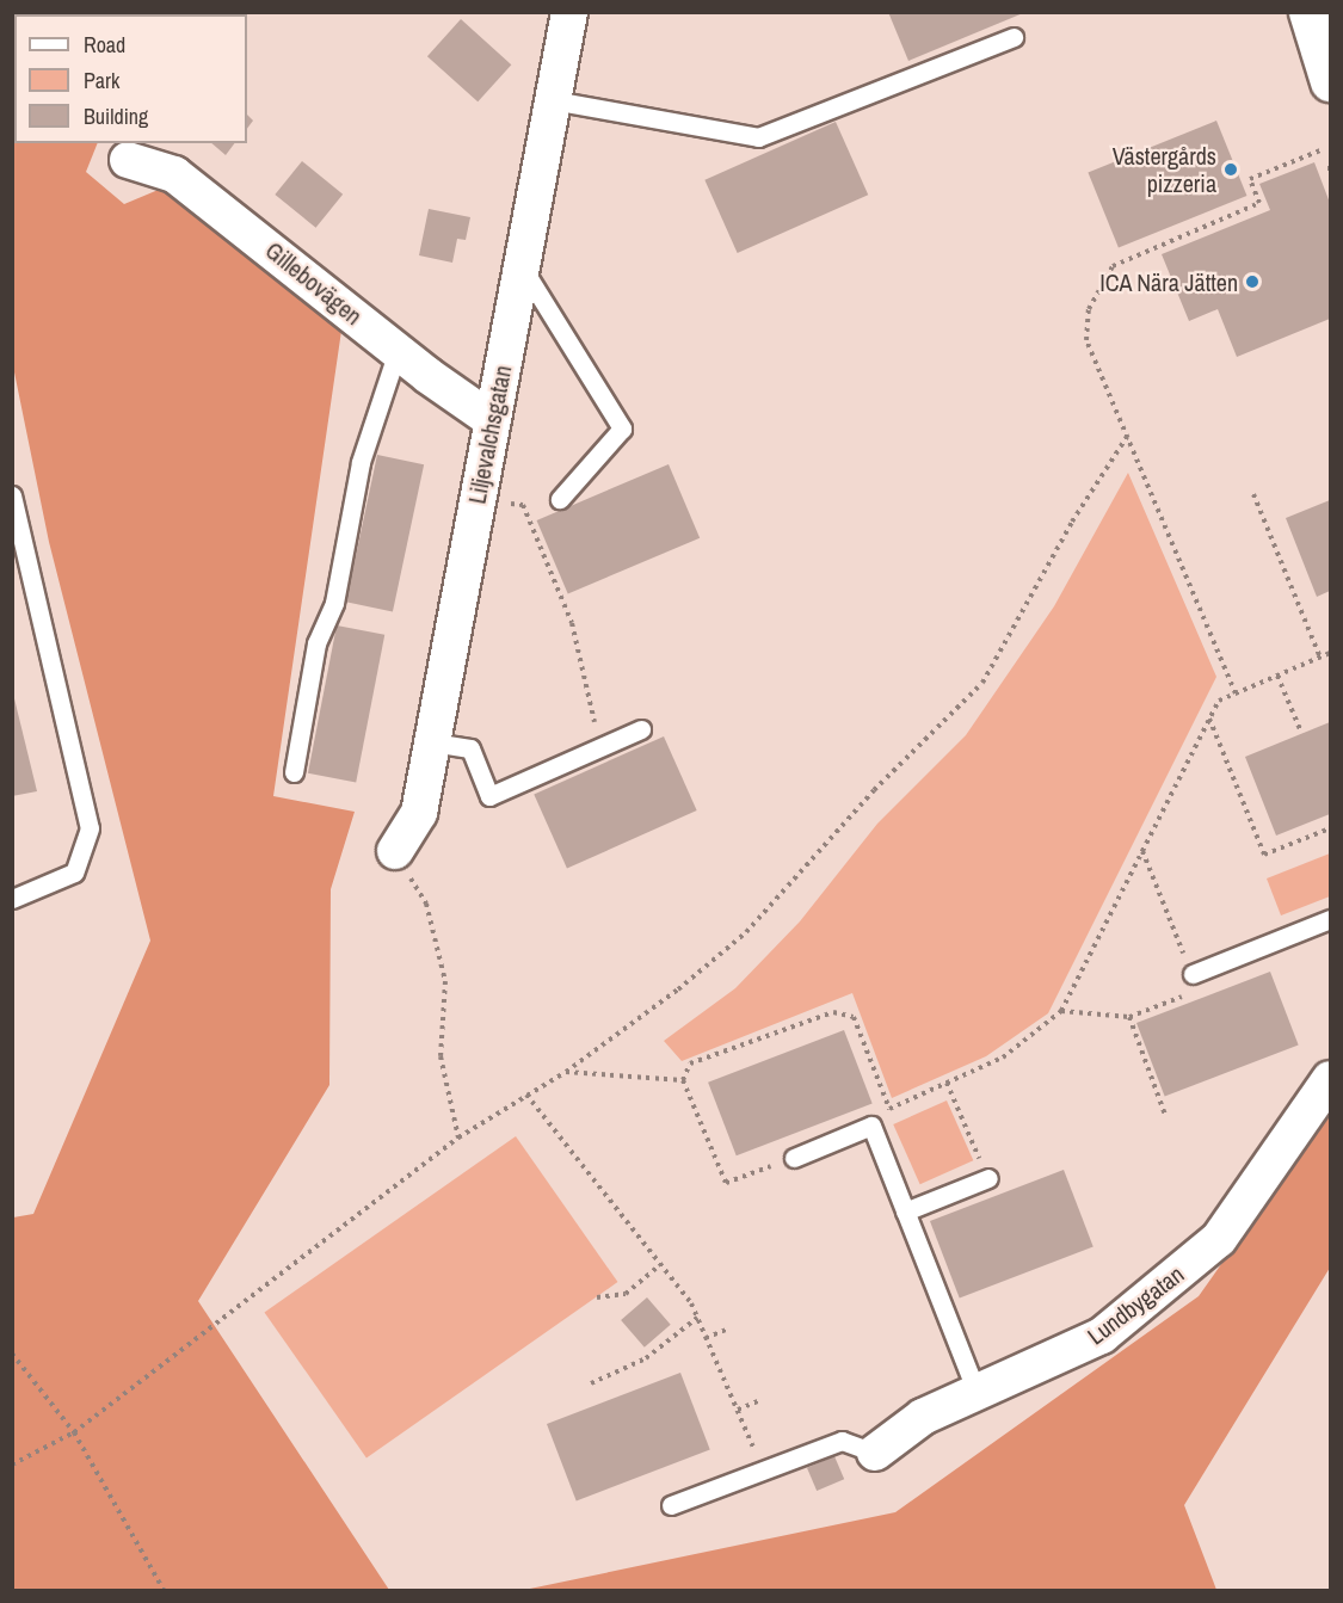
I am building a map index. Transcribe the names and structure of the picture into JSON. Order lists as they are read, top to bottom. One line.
{"streets":{"street":["Gillebovägen","Liljevalchsgatan","Lundbygatan"]},"crossings":[["Gillebovägen","Liljevalchsgatan"]],"places":["Västergårds pizzeria","ICA Nära Jätten"],"legend":["Road","Park","Building"]}
